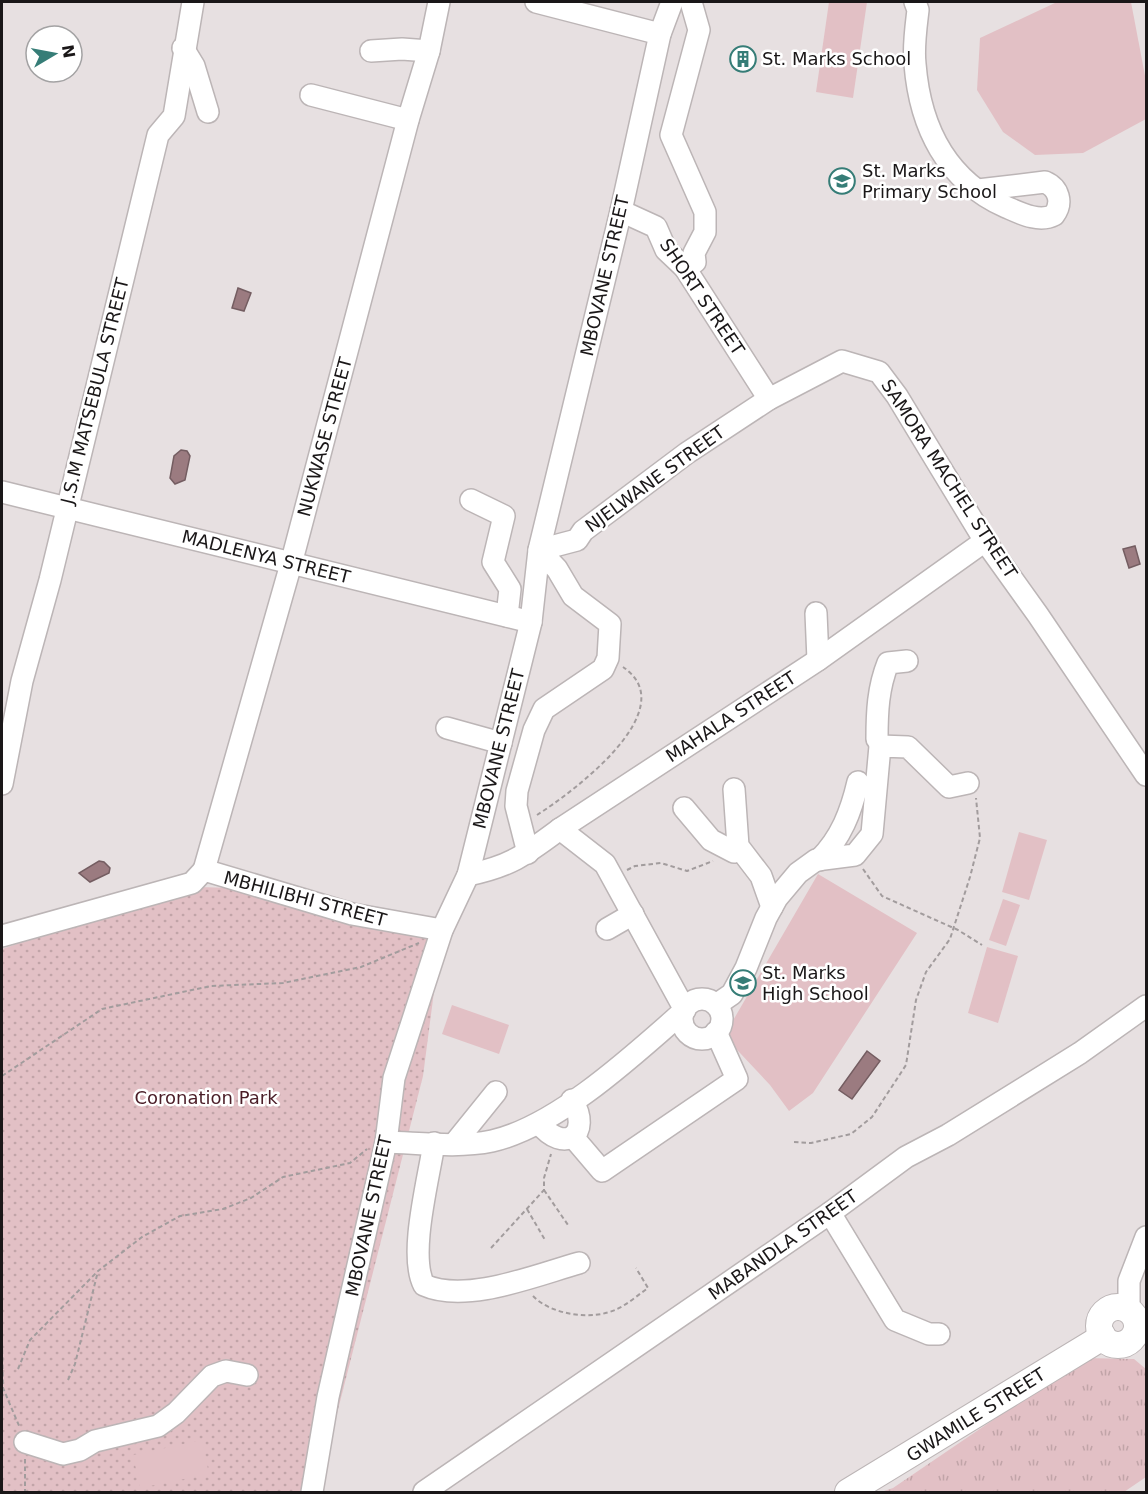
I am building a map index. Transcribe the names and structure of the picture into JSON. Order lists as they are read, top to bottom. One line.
{"streets":{"main road":["GWAMILE STREET"],"street":["MBOVANE STREET","SHORT STREET","J.S.M MATSEBULA STREET","NUKWASE STREET","NJELWANE STREET","SAMORA MACHEL STREET","MADLENYA STREET","MAHALA STREET","MBHILIBHI STREET","MABANDLA STREET"]},"crossings":[["MBOVANE STREET","SHORT STREET"],["MBOVANE STREET","NJELWANE STREET"],["MBOVANE STREET","MADLENYA STREET"],["MBOVANE STREET","MAHALA STREET"],["MBOVANE STREET","MBHILIBHI STREET"],["SHORT STREET","NJELWANE STREET"],["SHORT STREET","SAMORA MACHEL STREET"],["J.S.M MATSEBULA STREET","MADLENYA STREET"],["NUKWASE STREET","MADLENYA STREET"],["NUKWASE STREET","MBHILIBHI STREET"],["NJELWANE STREET","SAMORA MACHEL STREET"],["SAMORA MACHEL STREET","MAHALA STREET"]],"parks":["Coronation Park"],"places":{"building":["St. Marks School"],"school or university":["St. Marks Primary School","St. Marks High School"]},"north":"right"}
